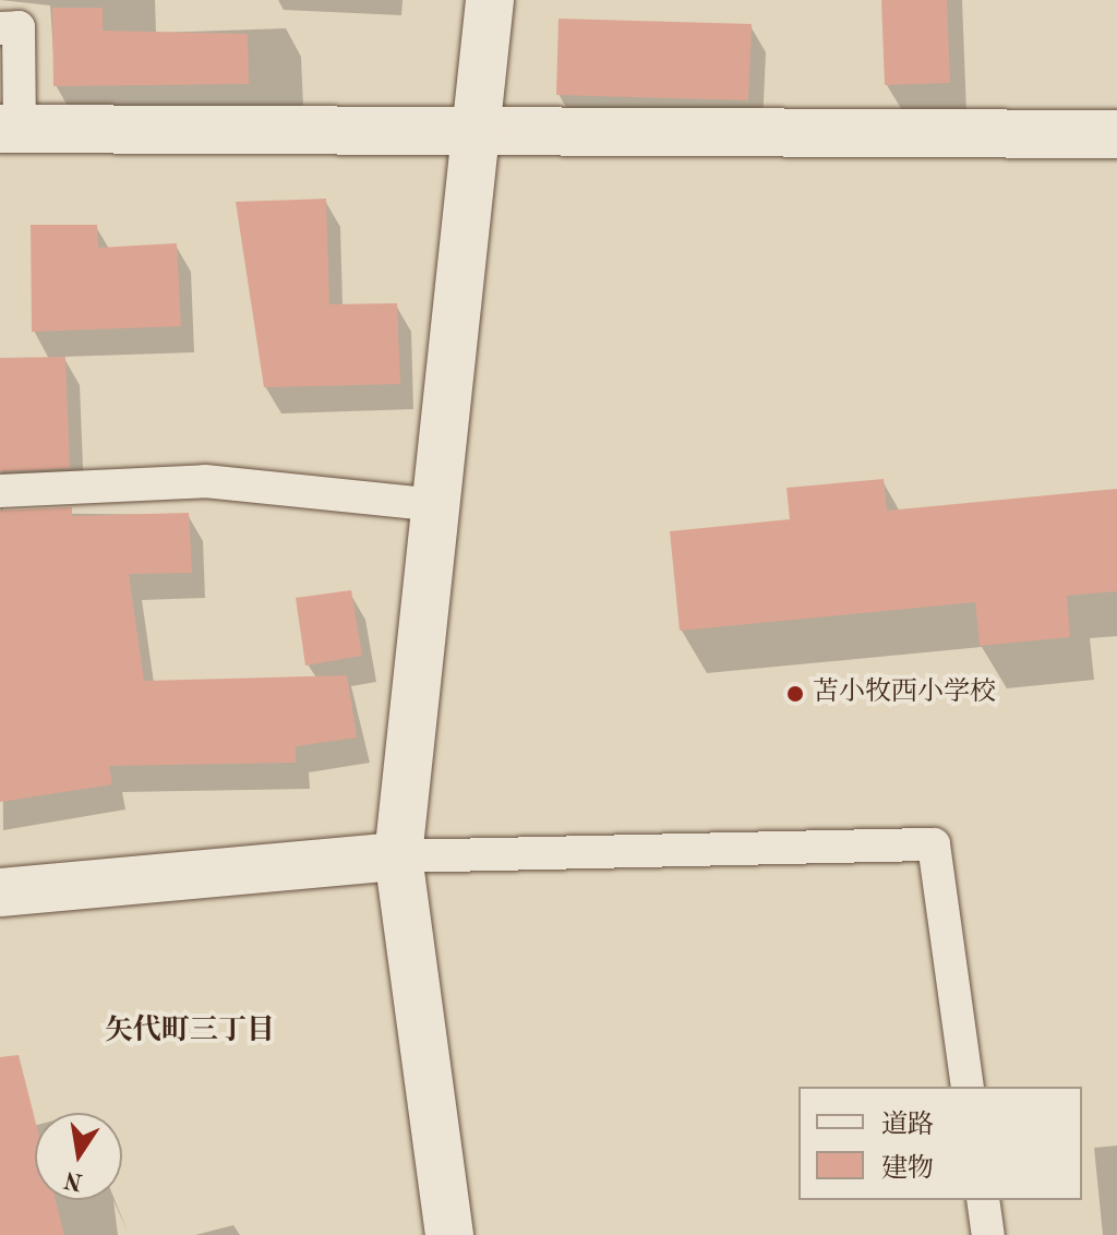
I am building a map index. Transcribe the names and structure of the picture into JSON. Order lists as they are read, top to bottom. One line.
{"districts":["矢代町三丁目"],"places":["苫小牧西小学校"],"legend":["道路","建物"],"north":"bottom"}
